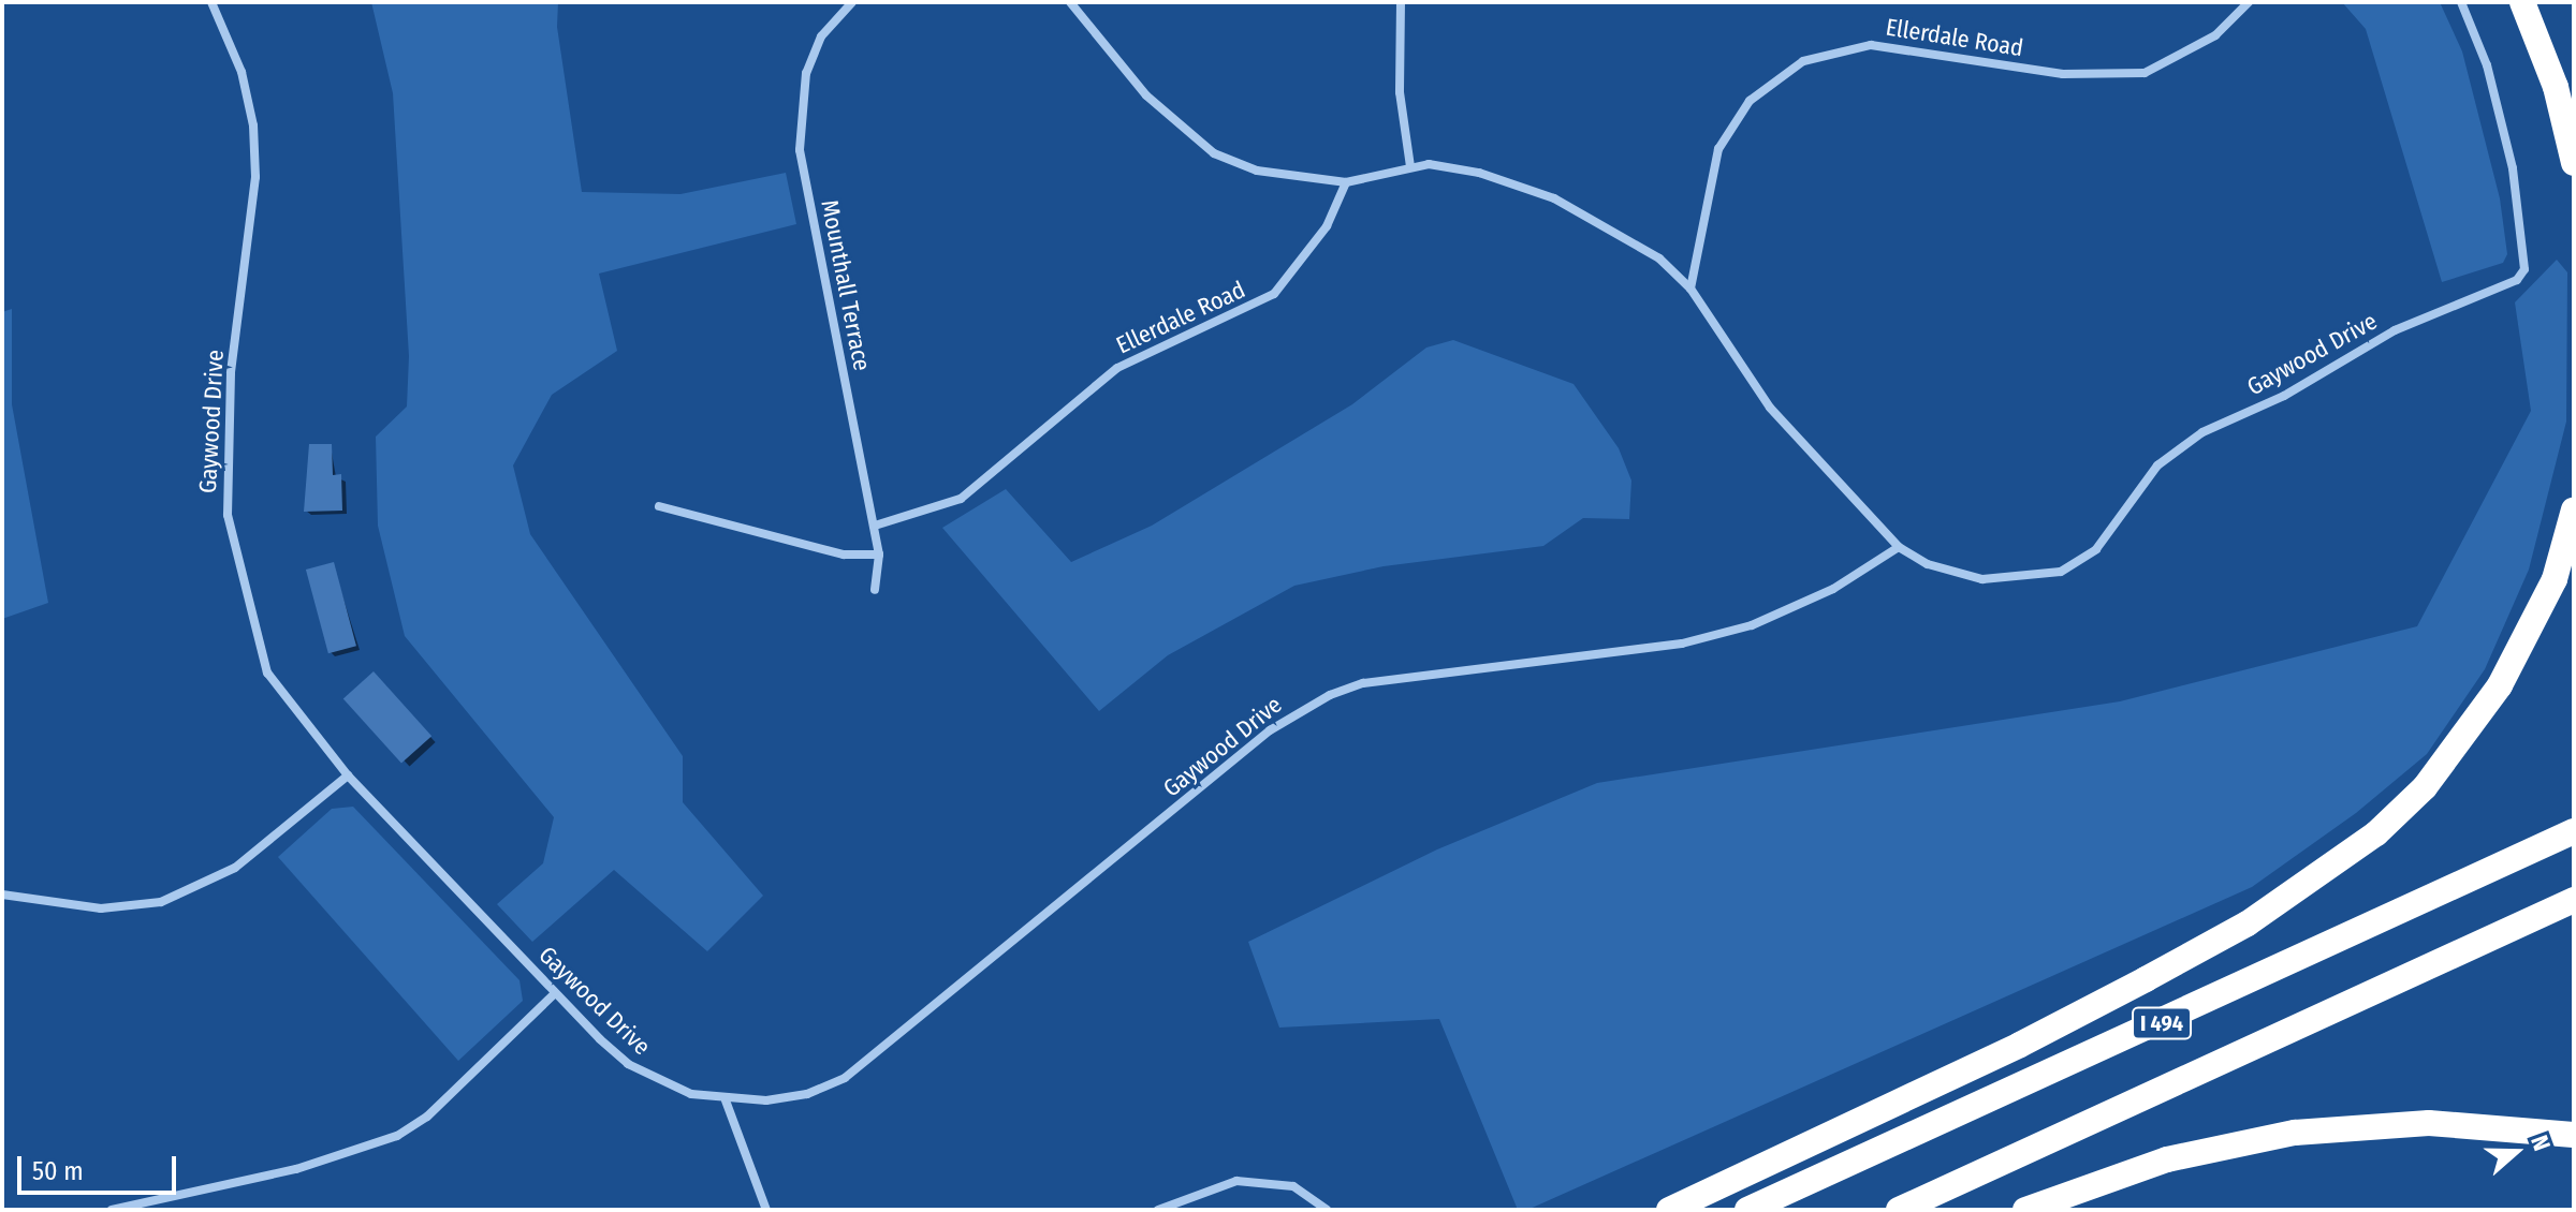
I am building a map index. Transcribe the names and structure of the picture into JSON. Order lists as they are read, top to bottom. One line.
{"streets":{"highway":["I 494"],"street":["Ellerdale Road","Mounthall Terrace","Gaywood Drive"]},"crossings":[["Ellerdale Road","Mounthall Terrace"],["Ellerdale Road","Gaywood Drive"]],"scale_bar":"50 m","north":"right"}
